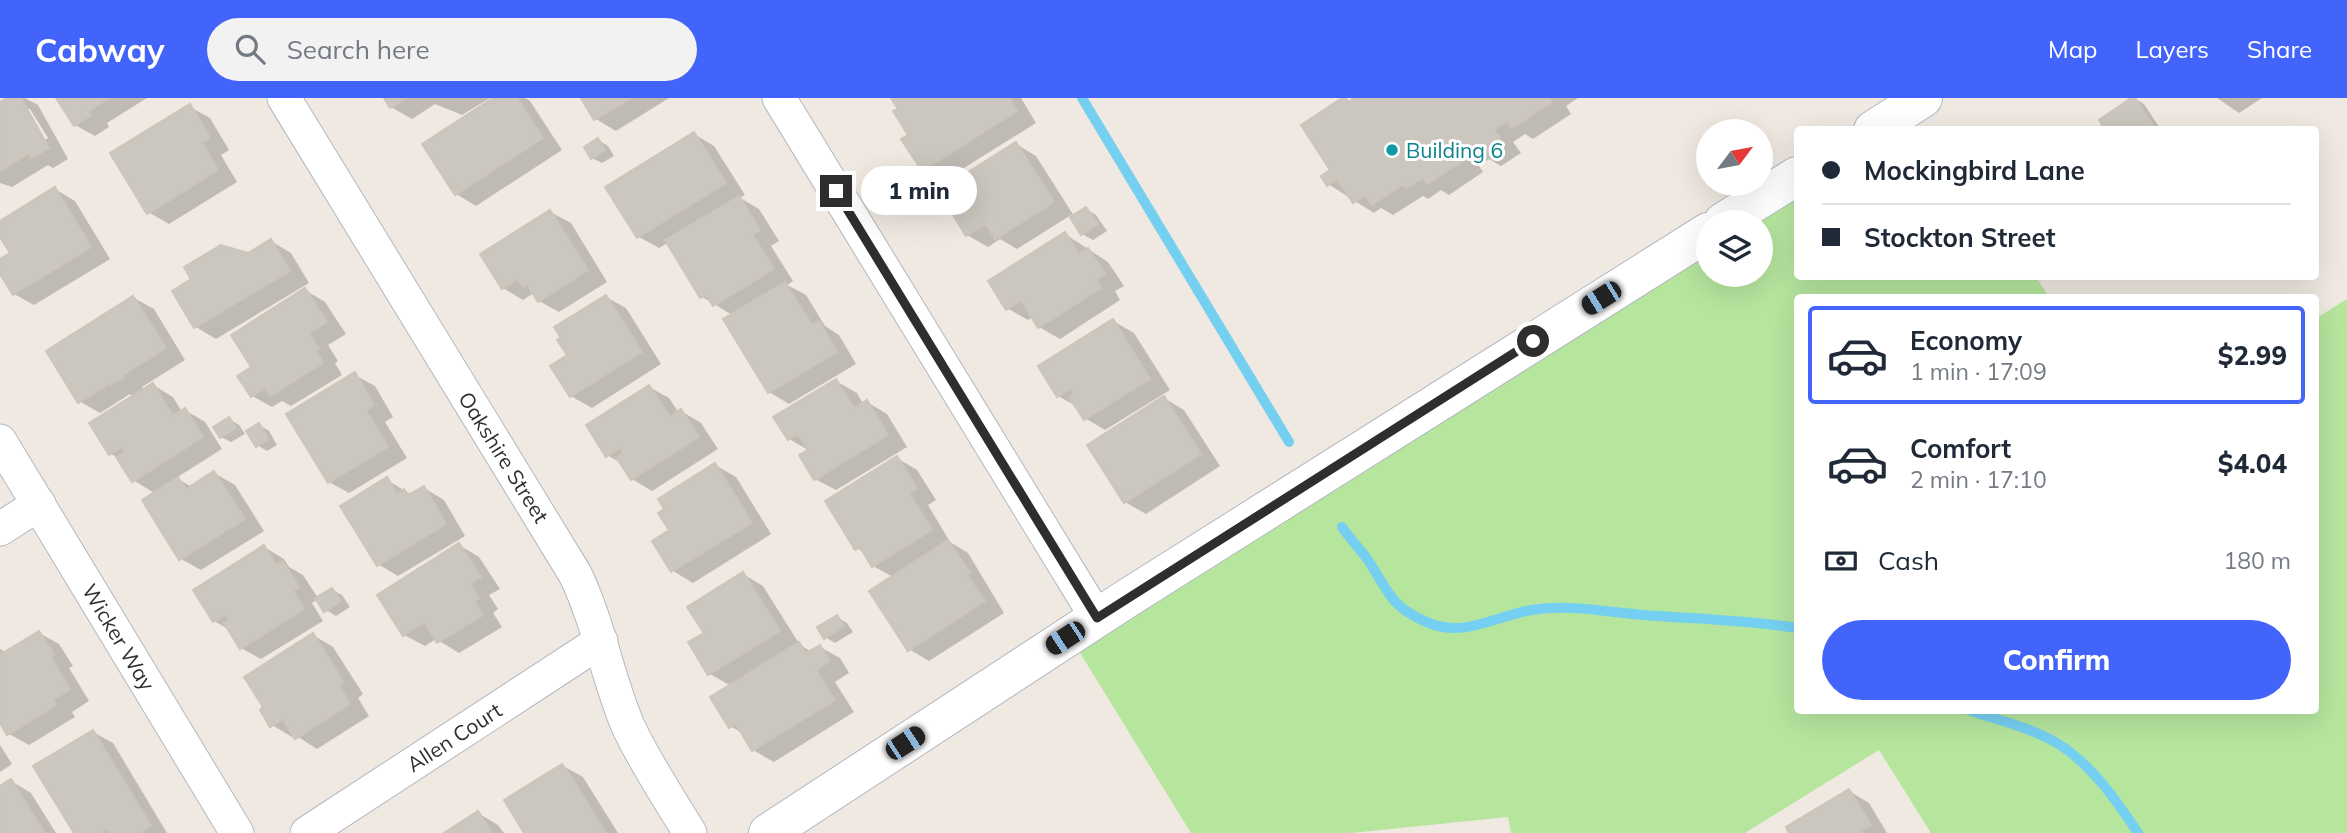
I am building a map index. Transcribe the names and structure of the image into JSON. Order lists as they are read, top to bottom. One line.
{"streets":{"street":["Oakshire Street","Wicker Way","Allen Court"]},"crossings":[["Oakshire Street","Allen Court"]],"places":["Building 6"],"north":"top right","page":{"header":"Cabway","search":"Search here","nav":["Map","Layers","Share"],"banner":["Mockingbird Lane","Stockton Street"],"bubble":"1 min","list":[{"name":"Economy","note":"1 min · 17:09","value":"$2.99"},{"name":"Comfort","note":"2 min · 17:10","value":"$4.04"}],"pay":["Cash","180 m"],"buttons":"Confirm"}}
